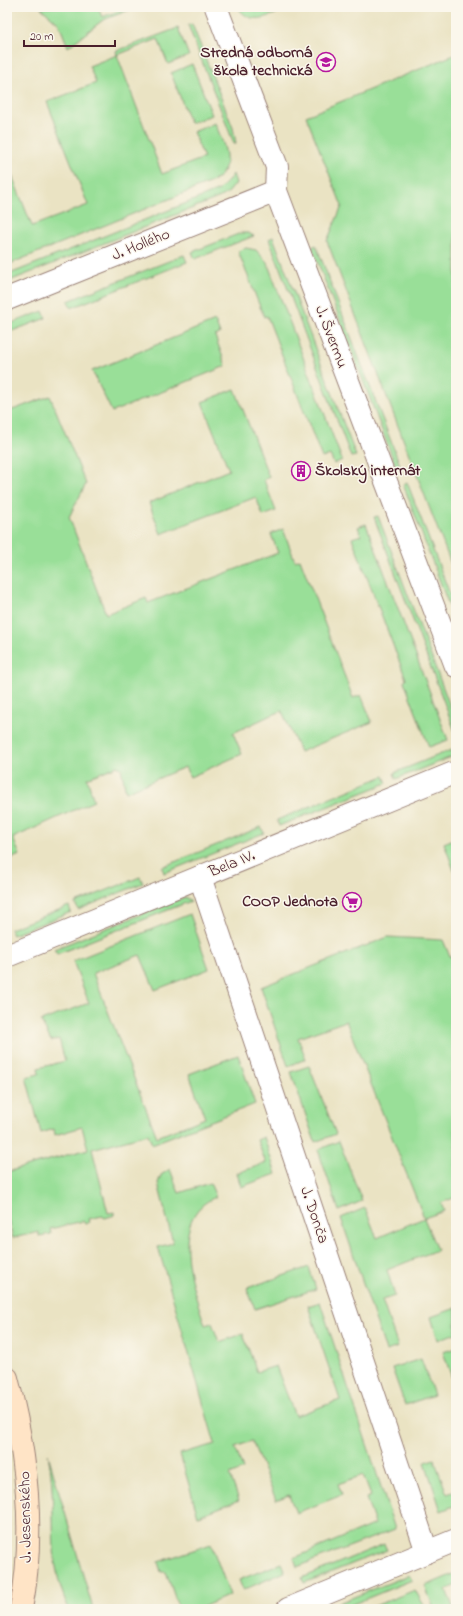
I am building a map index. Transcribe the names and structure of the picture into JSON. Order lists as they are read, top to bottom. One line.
{"streets":{"street":["J. Hollého","J. Švermu","Bela IV.","J. Donča","J. Jesenského"]},"crossings":[["J. Hollého","J. Švermu"],["Bela IV.","J. Donča"]],"places":{"school or university":["Stredná odborná škola technická"],"building":["Školský internát"],"supermarket":["COOP Jednota"]},"scale_bar":"20 m"}
